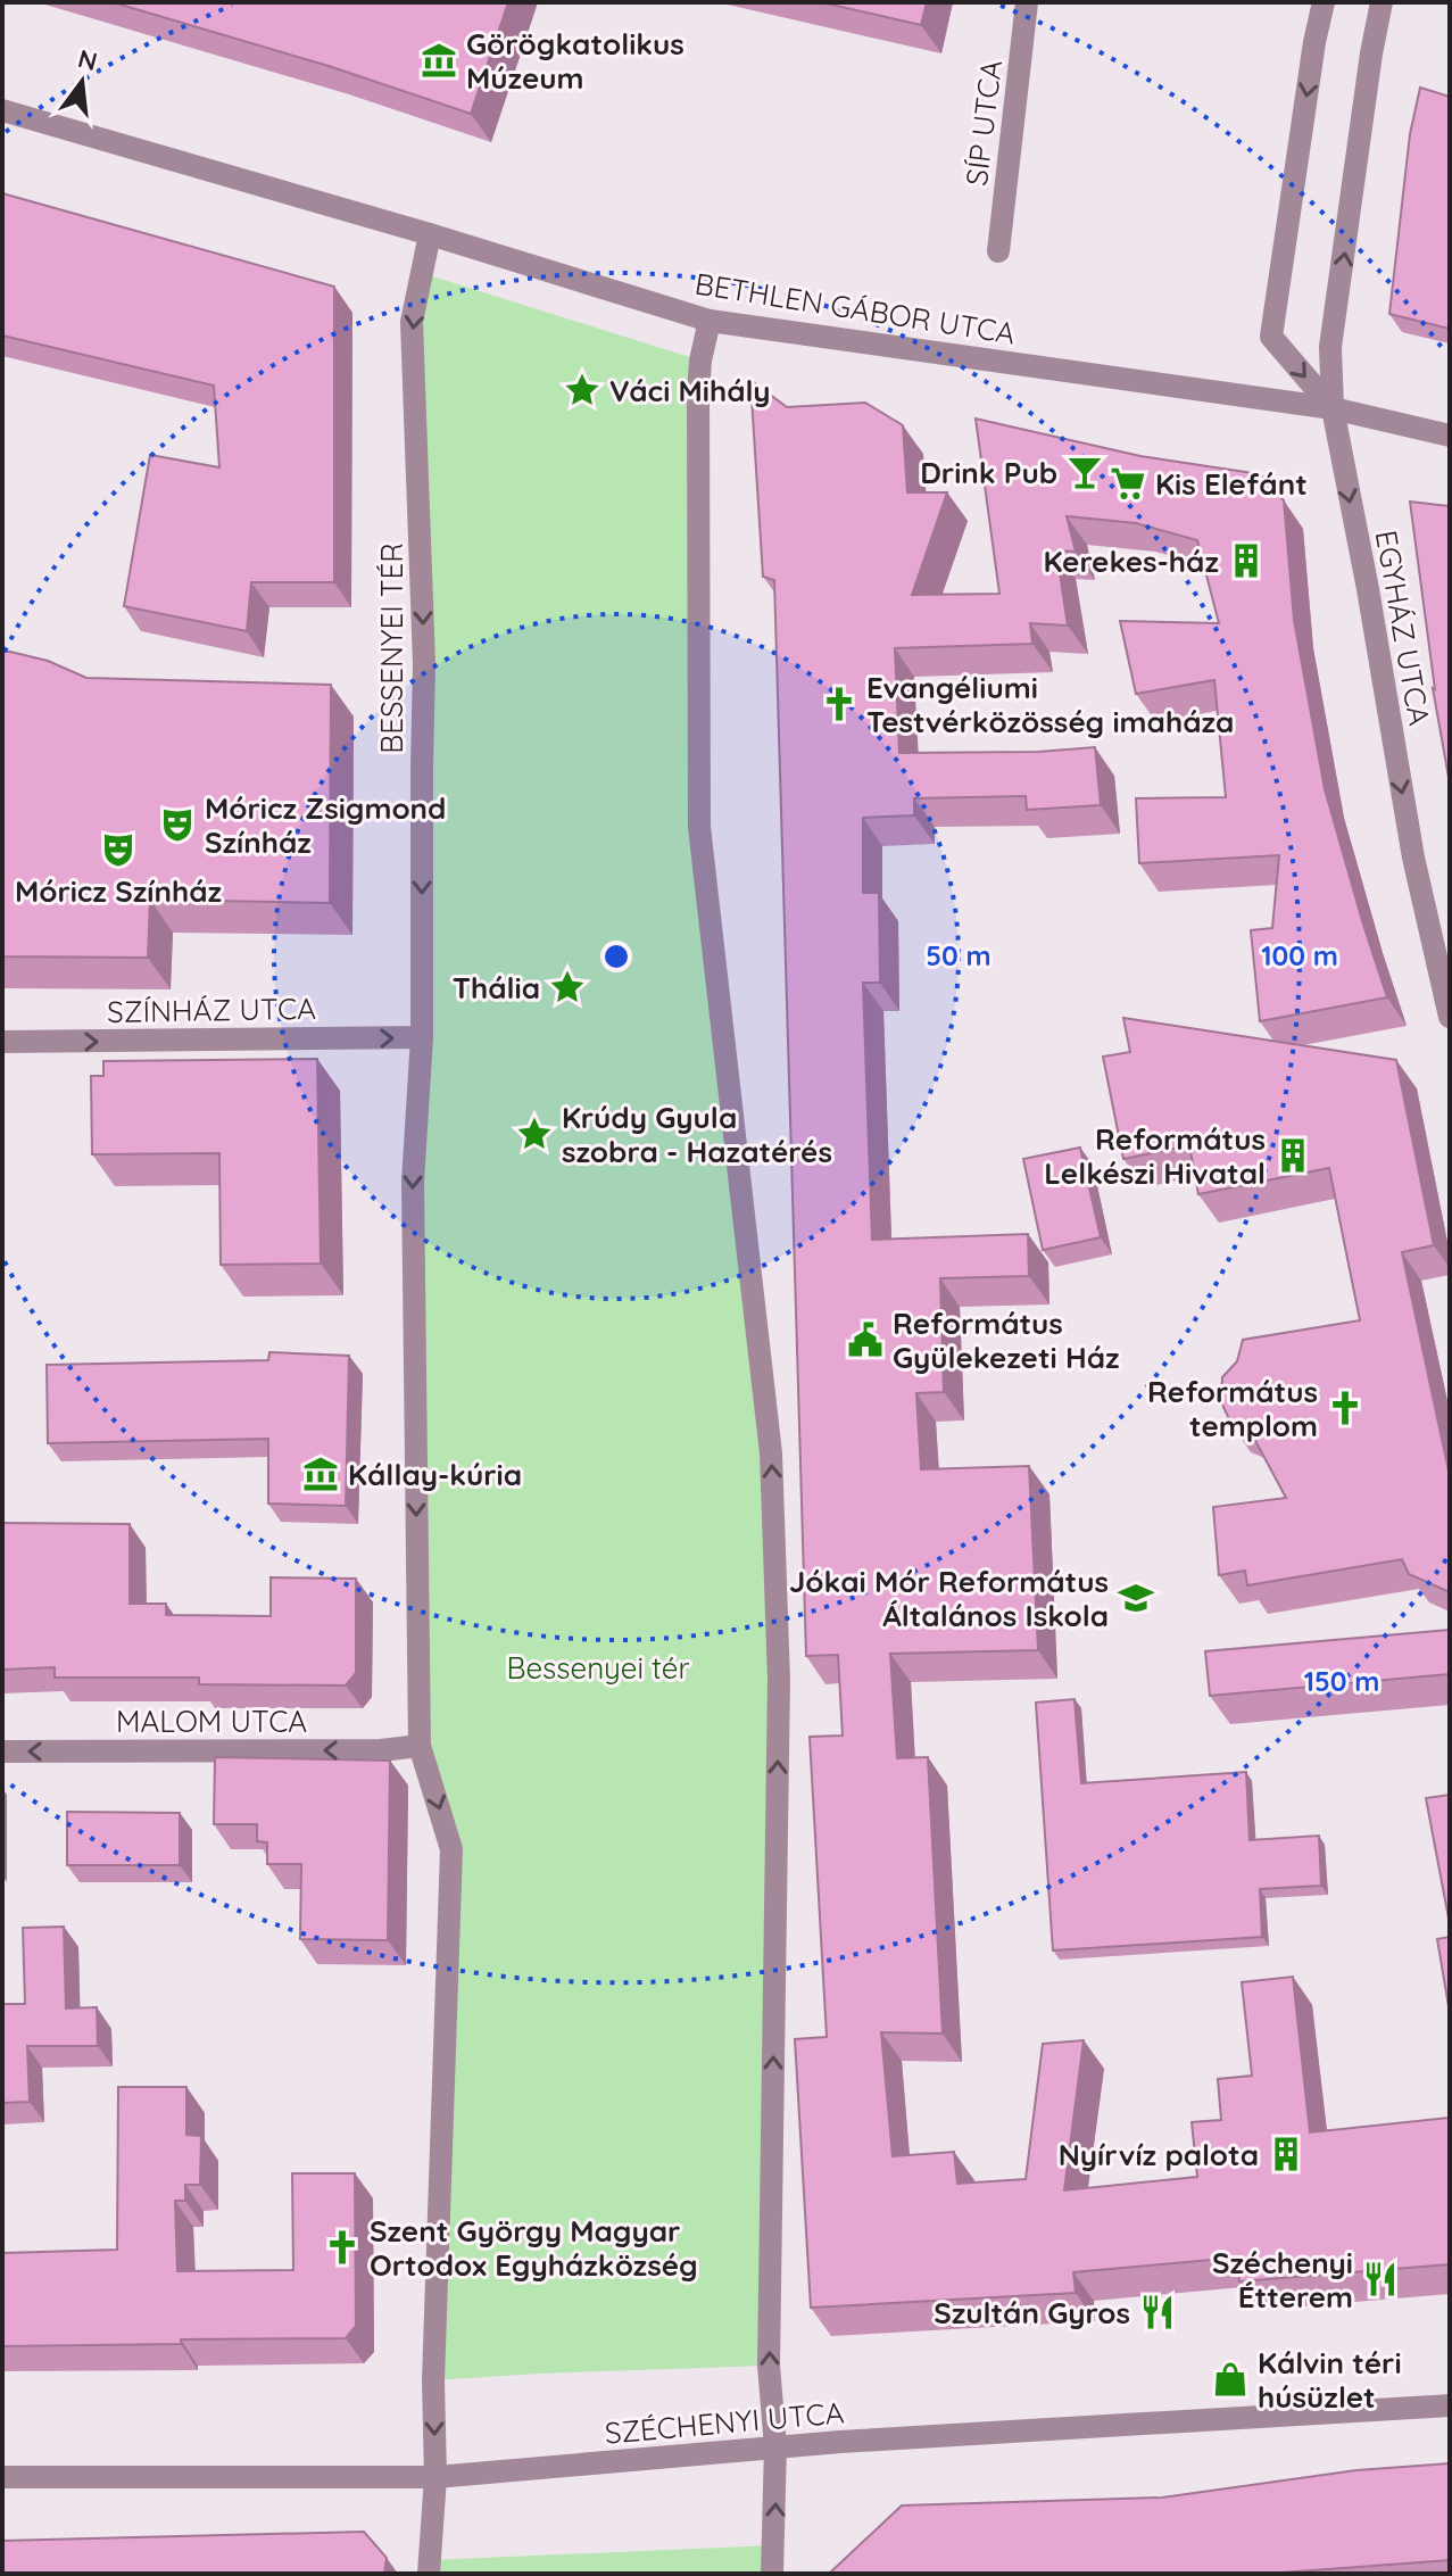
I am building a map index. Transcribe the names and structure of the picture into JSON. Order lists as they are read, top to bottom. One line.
{"streets":{"street":["SÍP UTCA","BETHLEN GÁBOR UTCA","EGYHÁZ UTCA","BESSENYEI TÉR","SZÍNHÁZ UTCA","MALOM UTCA","SZÉCHENYI UTCA"]},"crossings":[["BETHLEN GÁBOR UTCA","EGYHÁZ UTCA"],["BETHLEN GÁBOR UTCA","BESSENYEI TÉR"],["BESSENYEI TÉR","SZÍNHÁZ UTCA"],["BESSENYEI TÉR","MALOM UTCA"],["BESSENYEI TÉR","SZÉCHENYI UTCA"]],"one_way":["BESSENYEI TÉR","SZÍNHÁZ UTCA","MALOM UTCA"],"parks":["Bessenyei tér"],"places":{"museum":["Görögkatolikus Múzeum","Kállay-kúria"],"place":["Váci Mihály","Thália","Krúdy Gyula szobra - Hazatérés"],"bar":["Drink Pub"],"supermarket":["Kis Elefánt"],"building":["Kerekes-ház","Református Lelkészi Hivatal","Nyírvíz palota"],"church":["Evangéliumi Testvérközösség imaháza","Református templom","Szent György Magyar Ortodox Egyházközség"],"theatre":["Móricz Zsigmond Színház","Móricz Színház"],"public building":["Református Gyülekezeti Ház"],"school or university":["Jókai Mór Református Általános Iskola"],"restaurant":["Széchenyi Étterem","Szultán Gyros"],"shop":["Kálvin téri húsüzlet"]},"north":"top","rings":["50 m","100 m","150 m"]}
